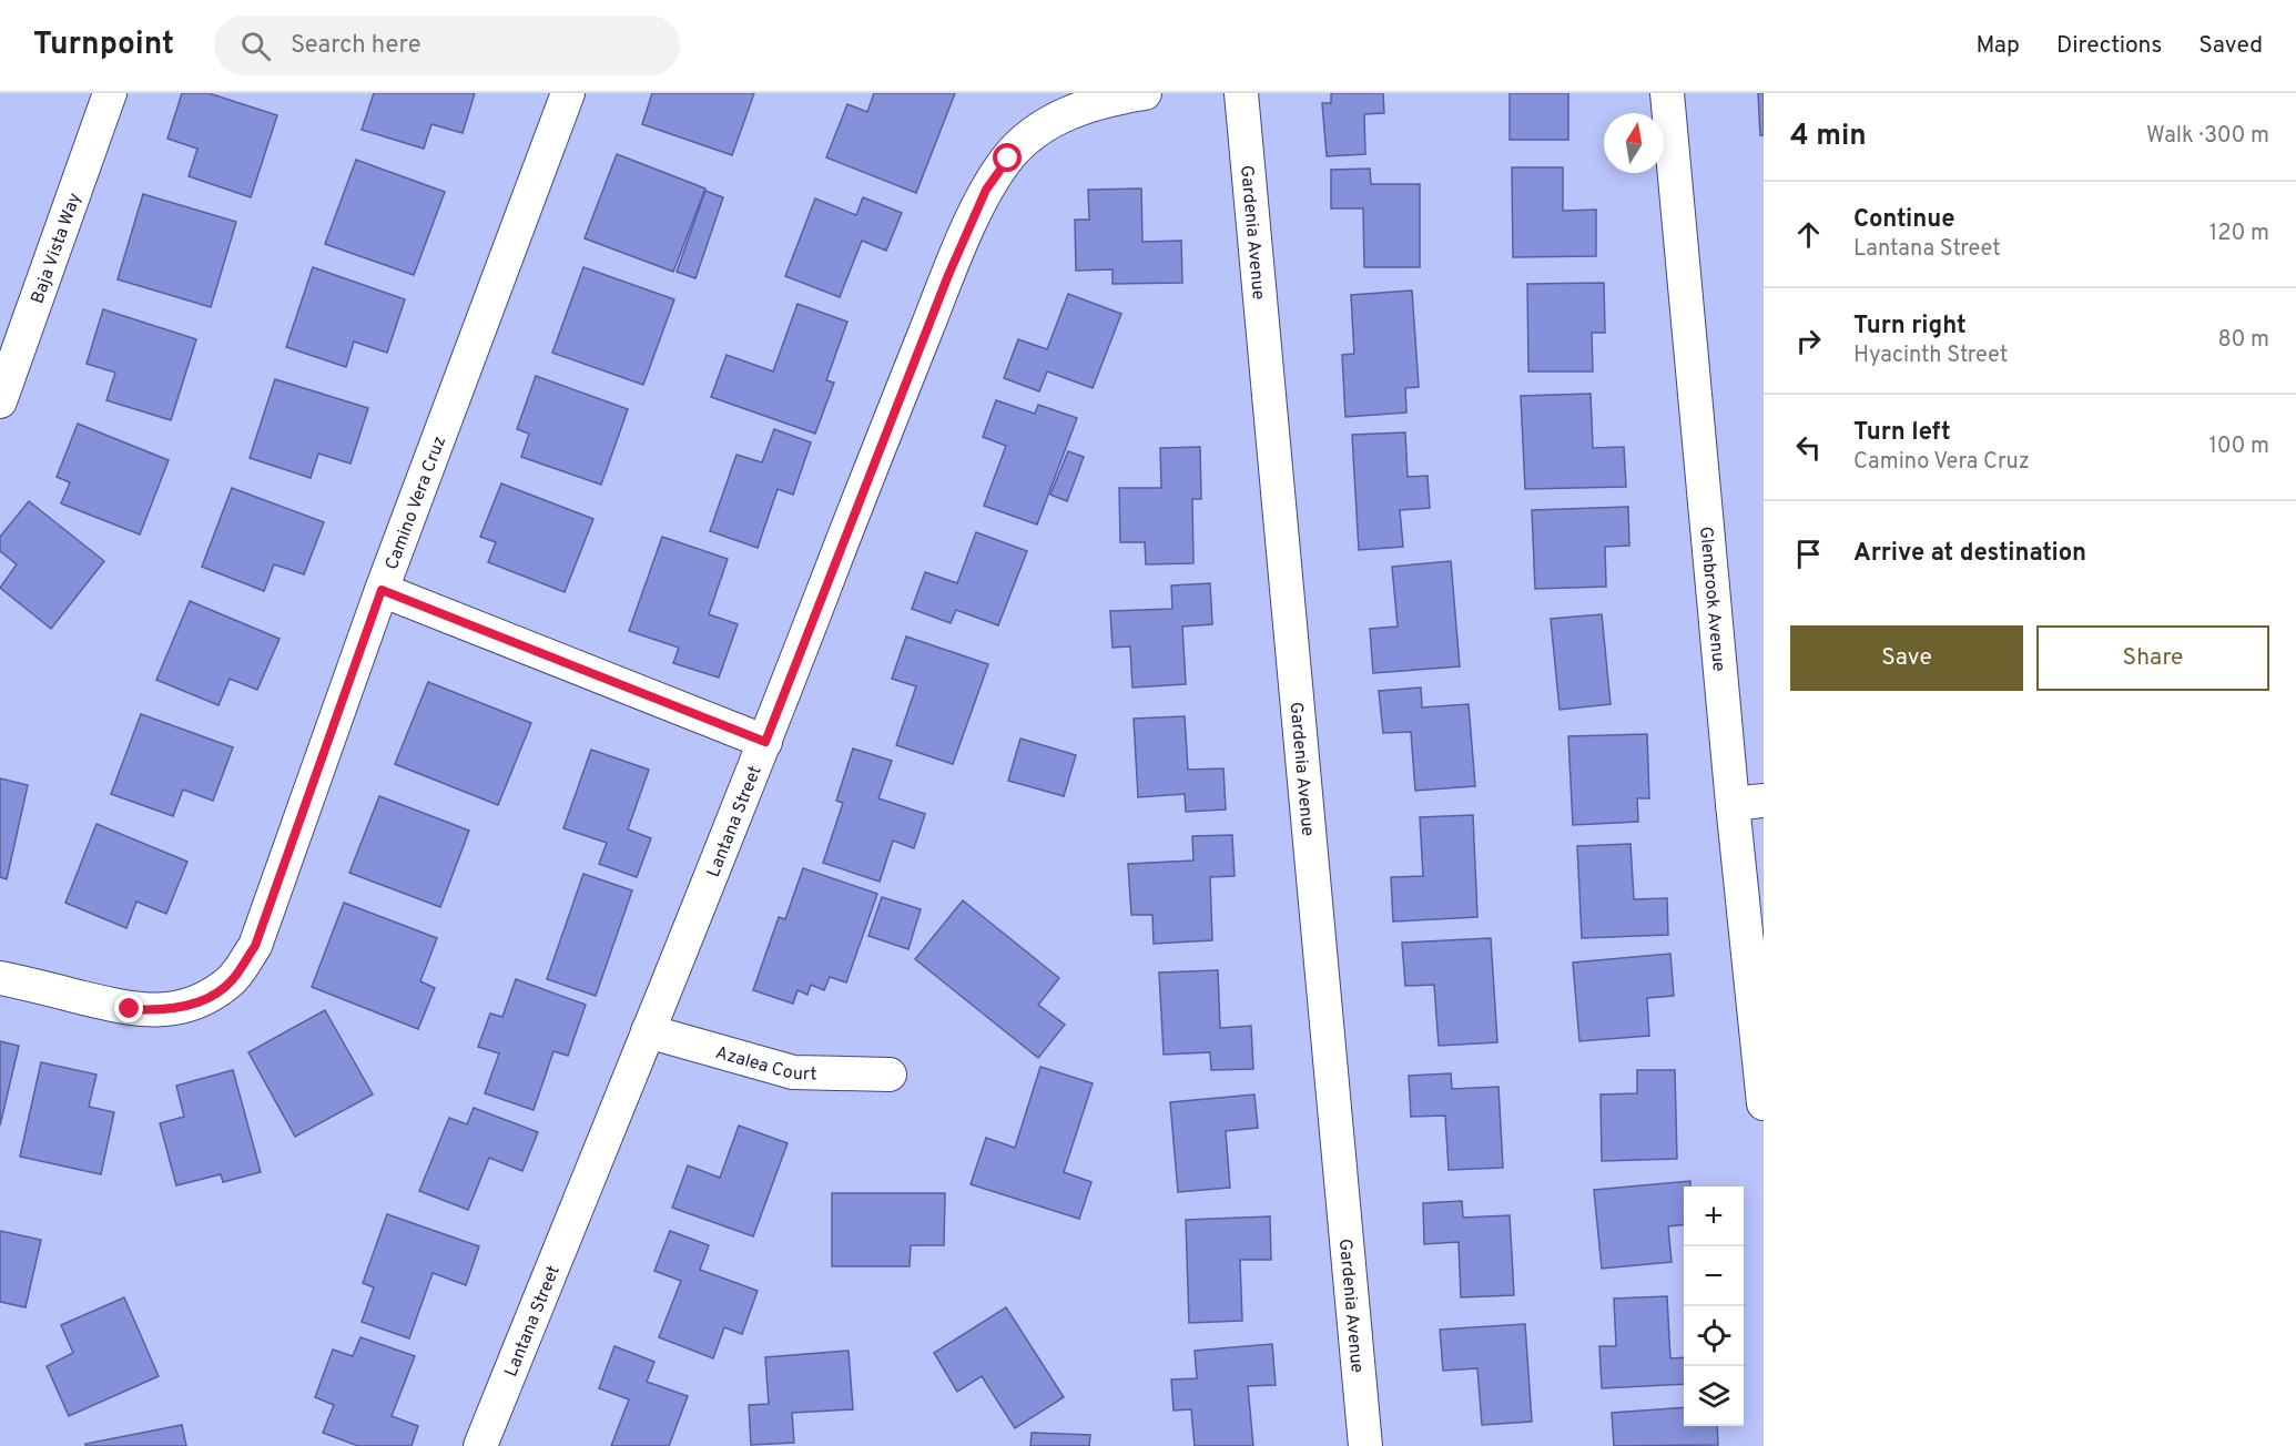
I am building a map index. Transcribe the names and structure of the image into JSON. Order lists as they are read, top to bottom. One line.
{"streets":{"street":["Gardenia Avenue","Baja Vista Way","Camino Vera Cruz","Glenbrook Avenue","Lantana Street","Azalea Court"]},"crossings":[["Lantana Street","Azalea Court"]],"north":"top","page":{"header":"Turnpoint","search":"Search here","nav":["Map","Directions","Saved"],"heading":["4 min","Walk · 300 m"],"list":[["Continue","Lantana Street","120 m"],["Turn right","Hyacinth Street","80 m"],["Turn left","Camino Vera Cruz","100 m"],"Arrive at destination"],"buttons":["Save","Share"],"map_buttons":["+","−"]}}
